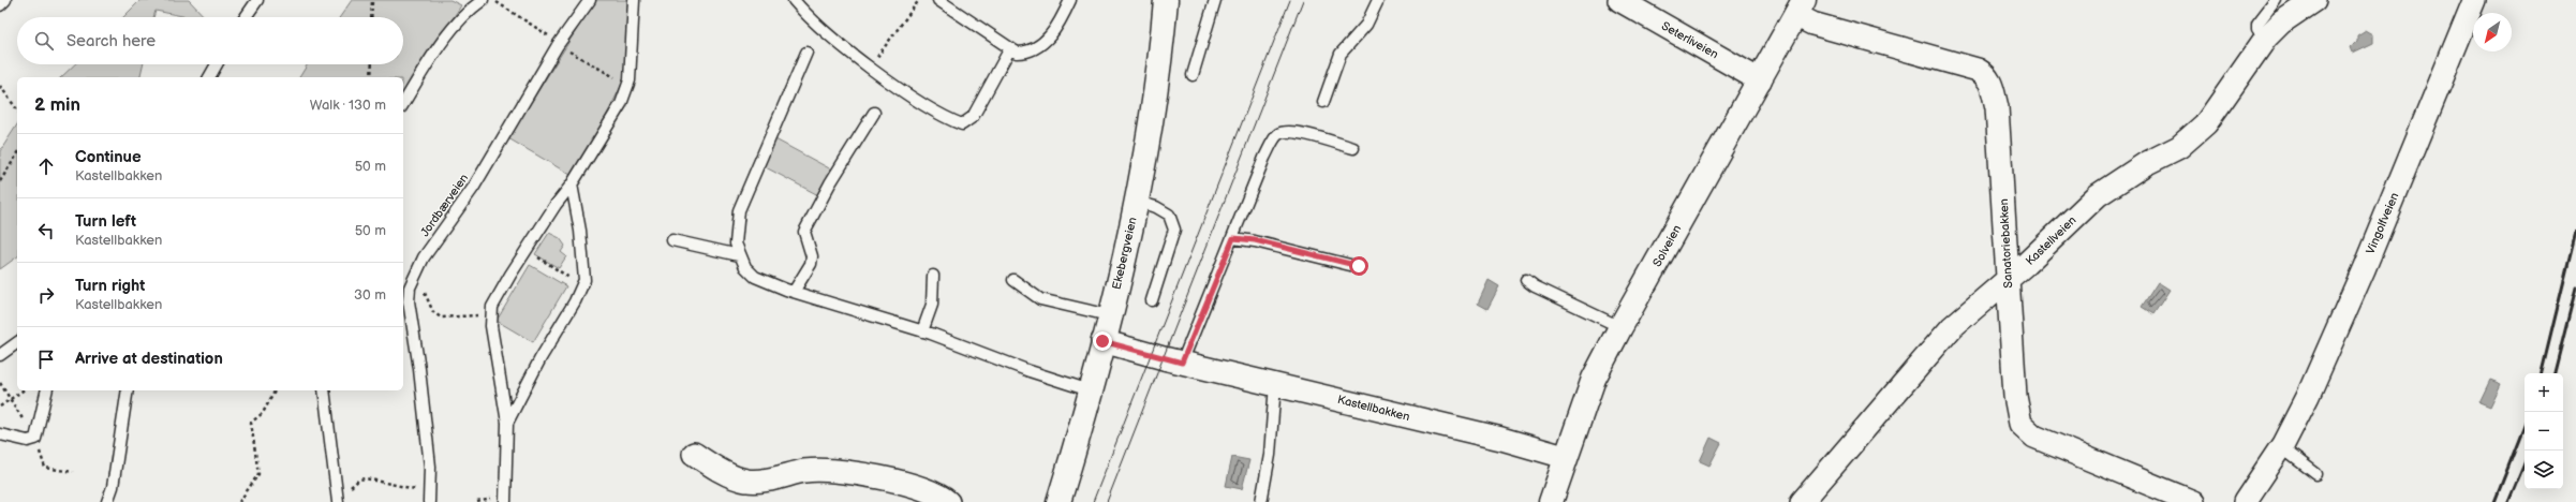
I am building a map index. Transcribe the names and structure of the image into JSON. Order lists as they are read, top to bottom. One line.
{"streets":{"street":["Seterliveien","Vingolfveien","Kastellveien","Sanatoriebakken","Solveien","Ekebergveien","Kastellbakken"],"lane":["Jordbærveien"]},"crossings":[["Seterliveien","Solveien"],["Kastellveien","Sanatoriebakken"],["Sanatoriebakken","Solveien"],["Solveien","Kastellbakken"],["Ekebergveien","Kastellbakken"]],"north":"bottom left","page":{"search":"Search here","heading":["2 min","Walk · 130 m"],"list":[["Continue","Kastellbakken","50 m"],["Turn left","Kastellbakken","50 m"],["Turn right","Kastellbakken","30 m"],"Arrive at destination"],"map_buttons":["+","−"]}}
